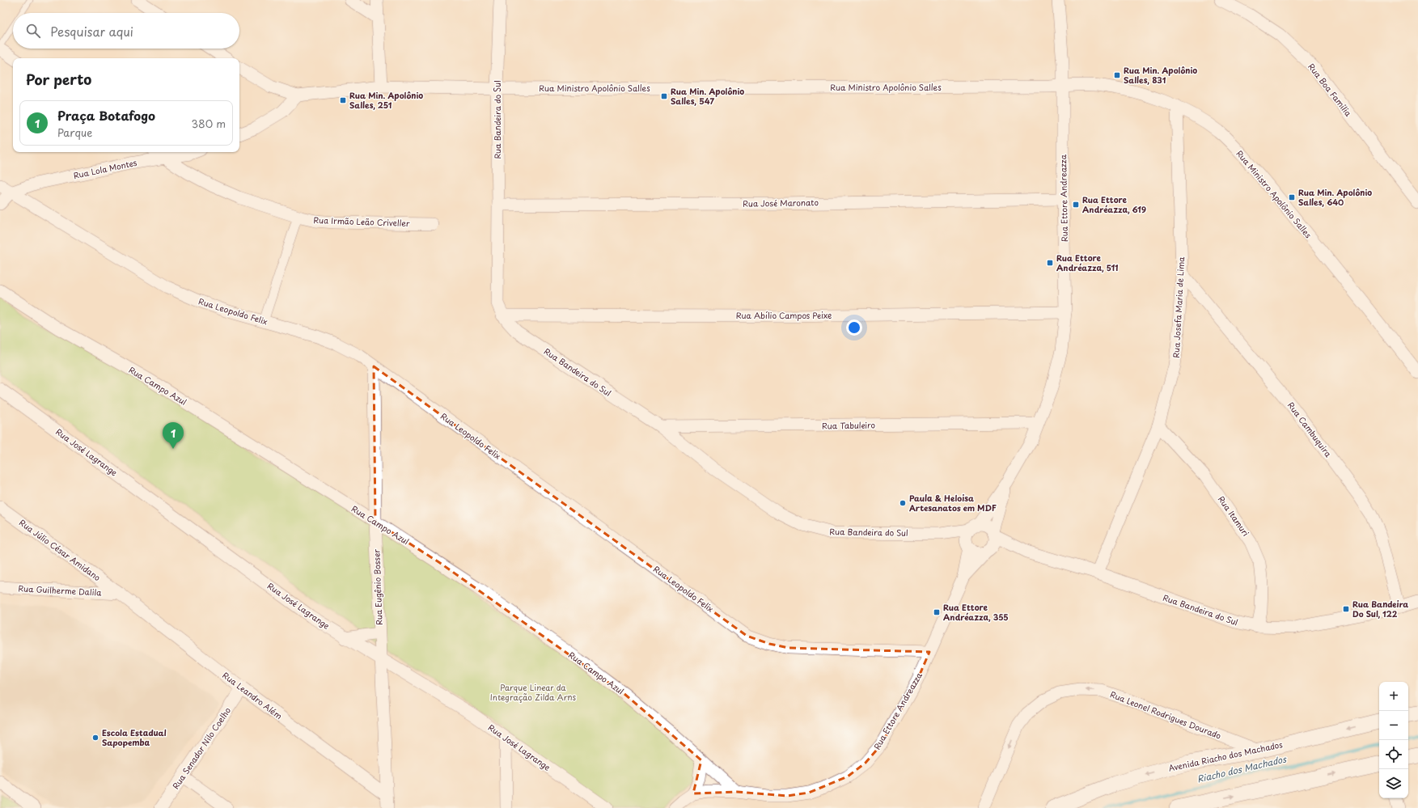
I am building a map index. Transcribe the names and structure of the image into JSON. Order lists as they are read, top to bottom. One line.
{"streets":{"street":["Rua Ministro Apolônio Salles","Rua Boa Família","Rua Bandeira do Sul","Rua Lola Montes","Rua Ettore Andreazza","Rua José Maronato","Rua Irmão Leão Criveller","Rua Josefa Maria de Lima","Rua Leopoldo Felix","Rua Abílio Campos Peixe","Rua Campo Azul","Rua Tabuleiro","Rua Cambuquira","Rua José Lagrange","Rua Itamuri","Rua Júlio César Amidano","Rua Eugênio Bosser","Rua Guilherme Dalila","Rua Leandro Além","Rua Leonel Rodrigues Dourado","Rua Senador Nilo Coelho","Avenida Riacho dos Machados"]},"crossings":[["Rua Ministro Apolônio Salles","Rua Bandeira do Sul"],["Rua Ministro Apolônio Salles","Rua Ettore Andreazza"],["Rua Ministro Apolônio Salles","Rua Josefa Maria de Lima"],["Rua Bandeira do Sul","Rua Ettore Andreazza"],["Rua Bandeira do Sul","Rua José Maronato"],["Rua Bandeira do Sul","Rua Josefa Maria de Lima"],["Rua Bandeira do Sul","Rua Abílio Campos Peixe"],["Rua Bandeira do Sul","Rua Tabuleiro"],["Rua Bandeira do Sul","Rua Cambuquira"],["Rua Bandeira do Sul","Rua Itamuri"],["Rua Lola Montes","Rua Irmão Leão Criveller"],["Rua Lola Montes","Rua Leopoldo Felix"],["Rua Ettore Andreazza","Rua José Maronato"],["Rua Ettore Andreazza","Rua Leopoldo Felix"],["Rua Ettore Andreazza","Rua Abílio Campos Peixe"],["Rua Ettore Andreazza","Rua Campo Azul"],["Rua Ettore Andreazza","Rua Tabuleiro"],["Rua Josefa Maria de Lima","Rua Cambuquira"],["Rua Josefa Maria de Lima","Rua Itamuri"],["Rua Leopoldo Felix","Rua Eugênio Bosser"],["Rua Campo Azul","Rua Eugênio Bosser"],["Rua José Lagrange","Rua Eugênio Bosser"],["Rua Júlio César Amidano","Rua Guilherme Dalila"],["Rua Júlio César Amidano","Rua Leandro Além"],["Rua Eugênio Bosser","Rua Leandro Além"],["Rua Guilherme Dalila","Rua Leandro Além"],["Rua Leandro Além","Rua Senador Nilo Coelho"],["Rua Leonel Rodrigues Dourado","Avenida Riacho dos Machados"]],"water":["Riacho dos Machados"],"parks":["Parque Linear da Integração Zilda Arns"],"places":{"transit":["Rua Min. Apolônio Salles, 831","Rua Min. Apolônio Salles, 547","Rua Min. Apolônio Salles, 251","Rua Min. Apolônio Salles, 640","Rua Ettore Andréazza, 619","Rua Ettore Andréazza, 511","Rua Bandeira Do Sul, 122","Rua Ettore Andréazza, 355"],"other":["Paula & Heloisa Artesanatos em MDF","Escola Estadual Sapopemba"]},"page":{"search":"Pesquisar aqui","heading":"Por perto","list":[{"mark":"1","name":"Praça Botafogo","note":"Parque","value":"380 m"}],"pins":"1","map_buttons":["+","−"]}}
